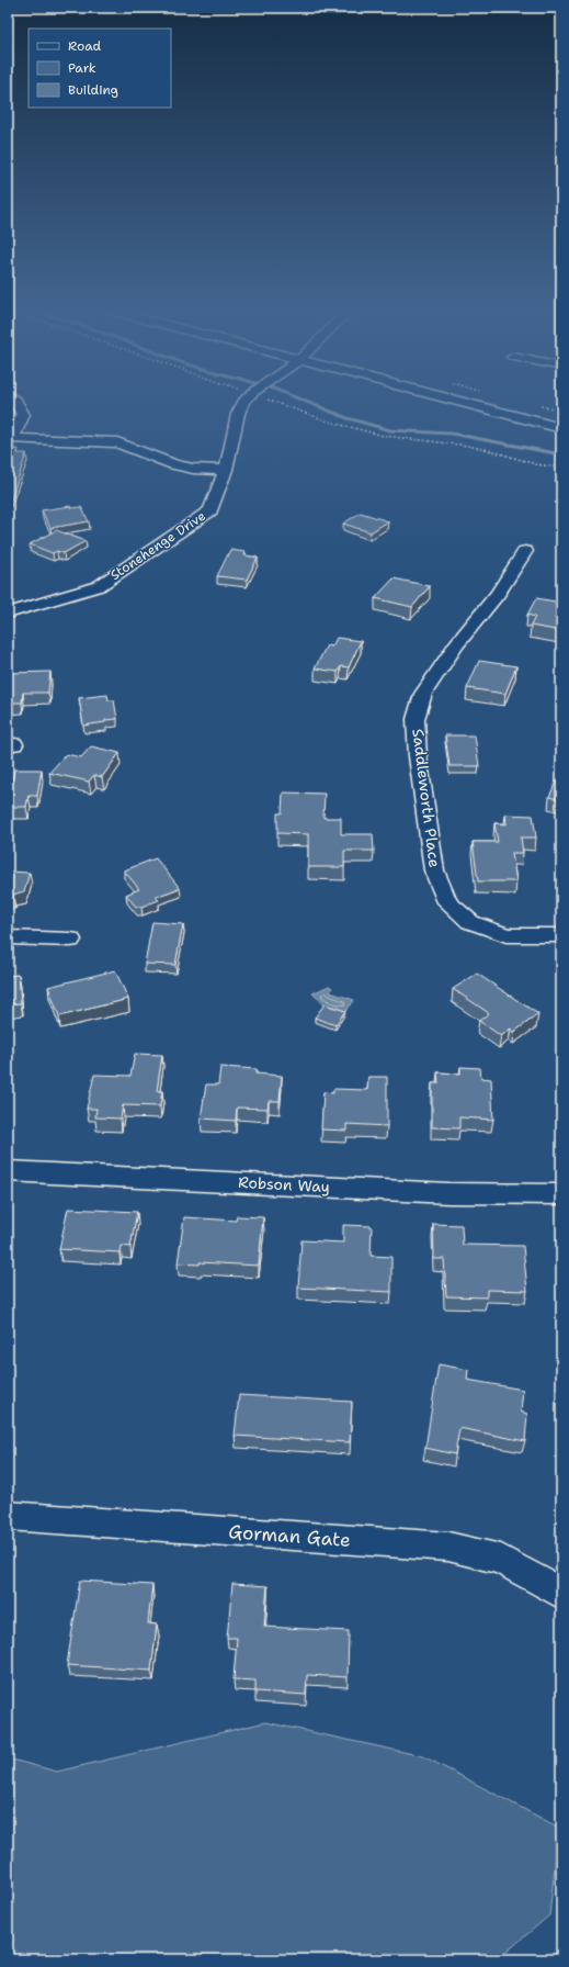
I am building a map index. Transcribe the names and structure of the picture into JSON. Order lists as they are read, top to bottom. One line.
{"streets":{"street":["Stonehenge Drive","Saddleworth Place","Robson Way","Gorman Gate"]},"legend":["Road","Park","Building"]}
